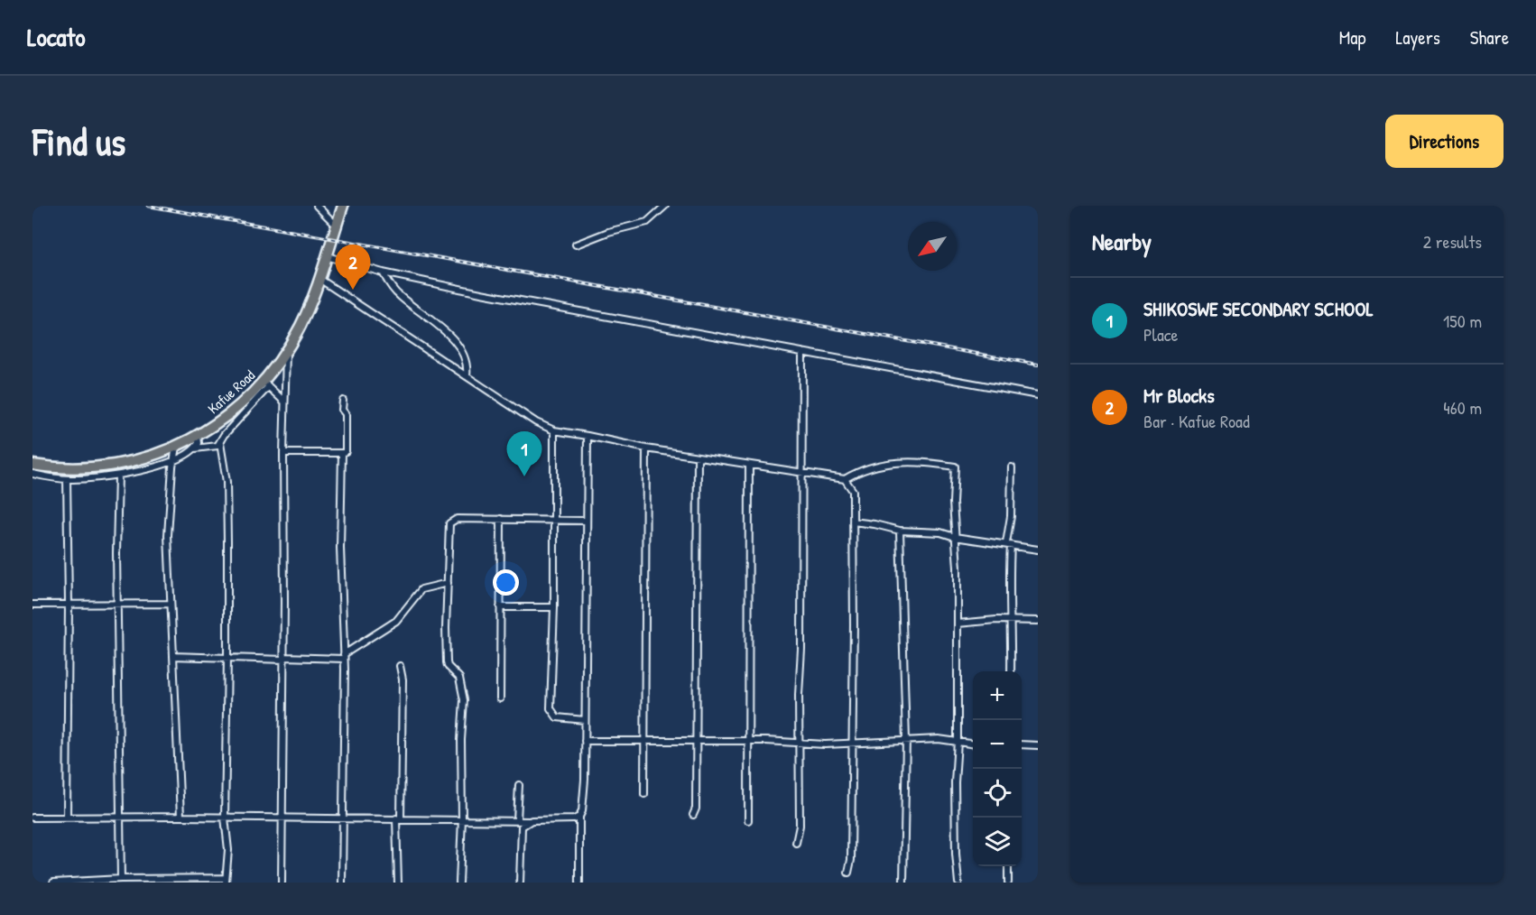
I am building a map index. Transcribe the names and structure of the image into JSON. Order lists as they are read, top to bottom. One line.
{"streets":{"highway":["Kafue Road"]},"north":"bottom left","page":{"header":"Locato","nav":["Map","Layers","Share"],"buttons":"Directions","title":"Find us","heading":["Nearby","2 results"],"pins":["2","1"],"list":[{"mark":"1","name":"SHIKOSWE SECONDARY SCHOOL","note":"Place","value":"150 m"},{"mark":"2","name":"Mr Blocks","note":"Bar · Kafue Road","value":"460 m"}],"map_buttons":["+","−"]}}
